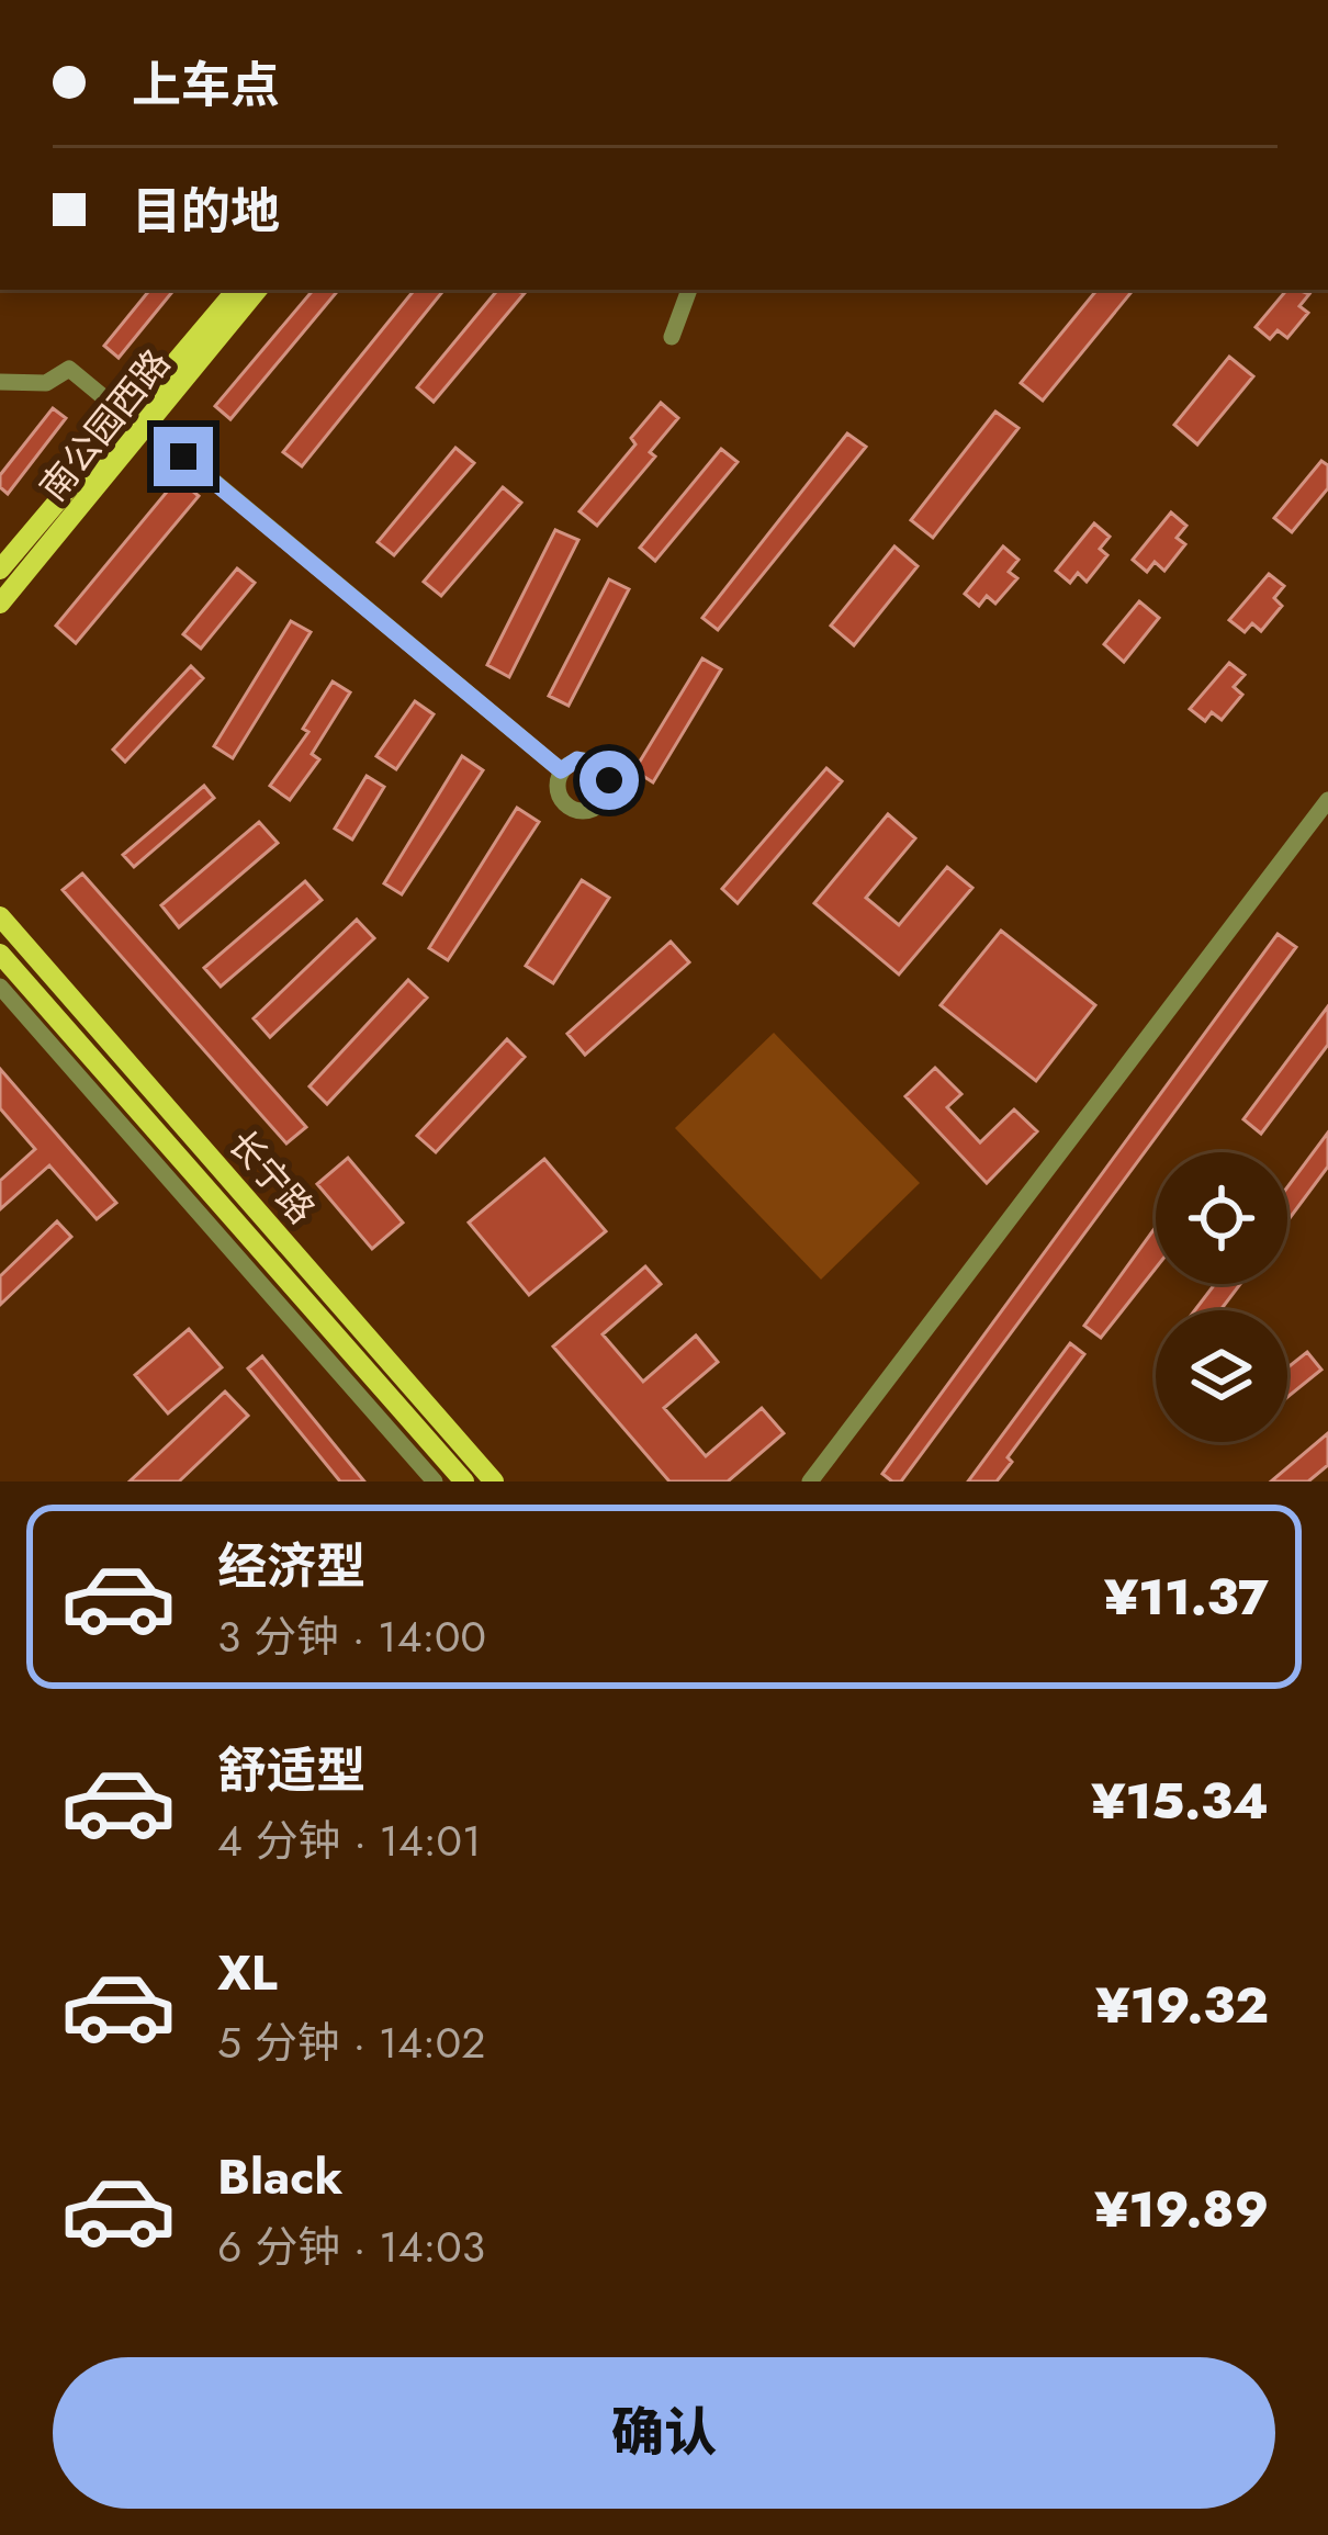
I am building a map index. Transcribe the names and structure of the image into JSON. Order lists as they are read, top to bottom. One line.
{"streets":{"main road":["南公园西路","长宁路"]},"page":{"banner":["上车点","目的地"],"list":[{"name":"经济型","note":"3 分钟 · 14:00","value":"¥11.37"},{"name":"舒适型","note":"4 分钟 · 14:01","value":"¥15.34"},{"name":"XL","note":"5 分钟 · 14:02","value":"¥19.32"},{"name":"Black","note":"6 分钟 · 14:03","value":"¥19.89"}],"buttons":"确认"}}
